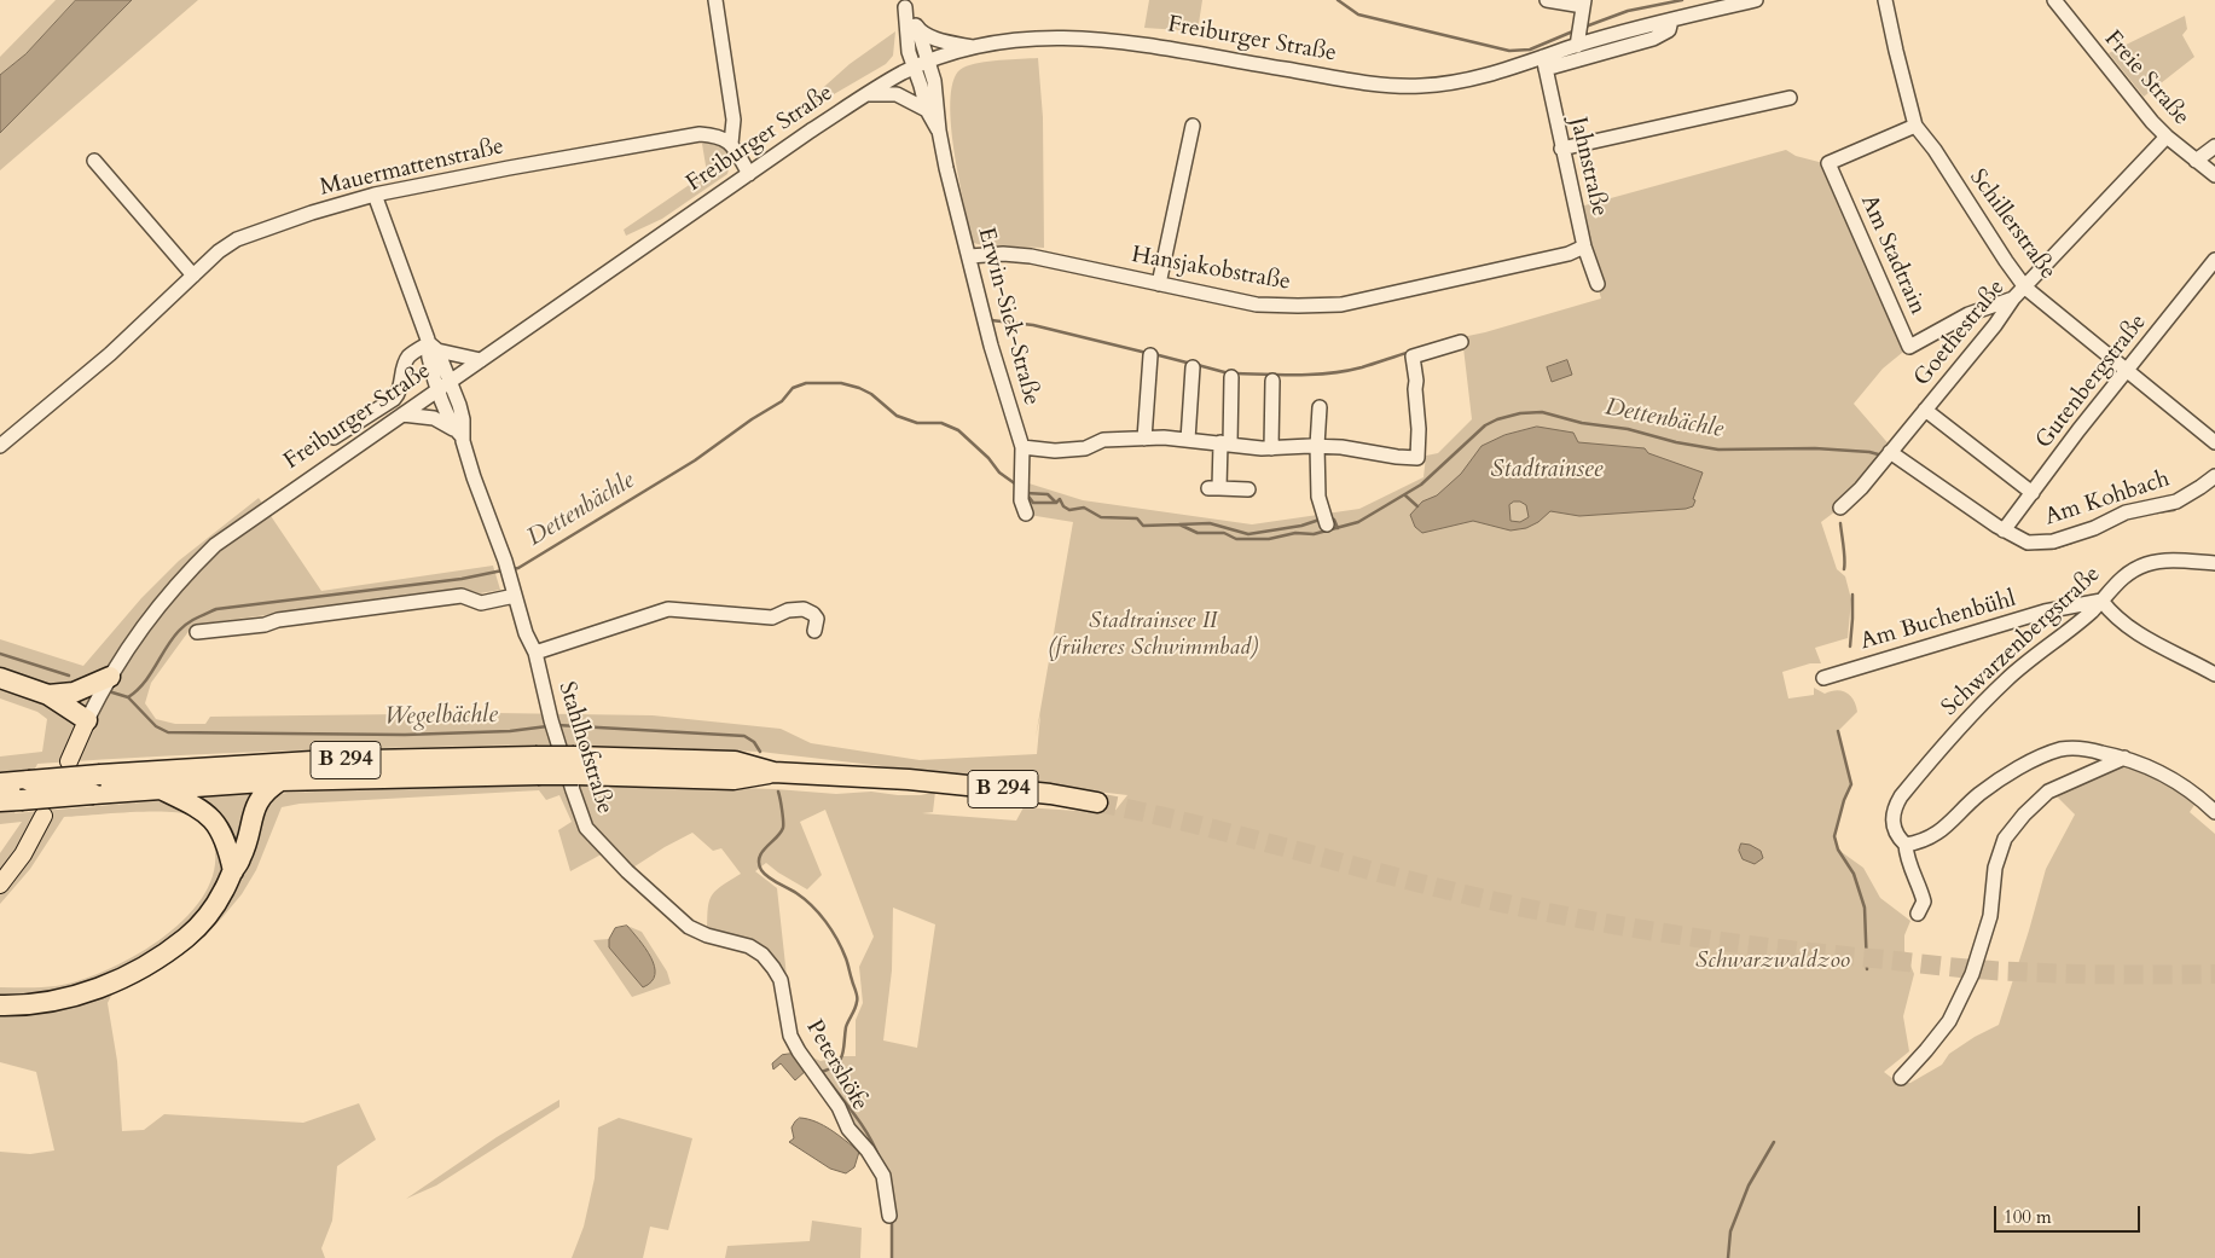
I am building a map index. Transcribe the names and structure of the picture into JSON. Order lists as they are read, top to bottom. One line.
{"streets":{"highway":["B 294"],"main road":["Freiburger Straße"],"street":["Freie Straße","Jahnstraße","Mauermattenstraße","Schillerstraße","Am Stadtrain","Hansjakobstraße","Erwin-Sick-Straße","Goethestraße","Gutenbergstraße","Am Kohbach","Am Buchenbühl","Schwarzenbergstraße","Stahlhofstraße","Petershöfe"]},"crossings":[["Freiburger Straße","Jahnstraße"],["Freiburger Straße","Erwin-Sick-Straße"],["Freiburger Straße","Stahlhofstraße"],["Freie Straße","Goethestraße"],["Jahnstraße","Hansjakobstraße"],["Mauermattenstraße","Stahlhofstraße"],["Schillerstraße","Am Stadtrain"],["Schillerstraße","Goethestraße"],["Schillerstraße","Gutenbergstraße"],["Am Stadtrain","Goethestraße"],["Hansjakobstraße","Erwin-Sick-Straße"],["Goethestraße","Am Kohbach"],["Gutenbergstraße","Am Kohbach"],["Am Buchenbühl","Schwarzenbergstraße"],["Stahlhofstraße","Petershöfe"]],"water":["Dettenbächle","Stadtrainsee","Wegelbächle"],"parks":["Stadtrainsee II (früheres Schwimmbad)","Schwarzwaldzoo"],"scale_bar":"100 m"}
